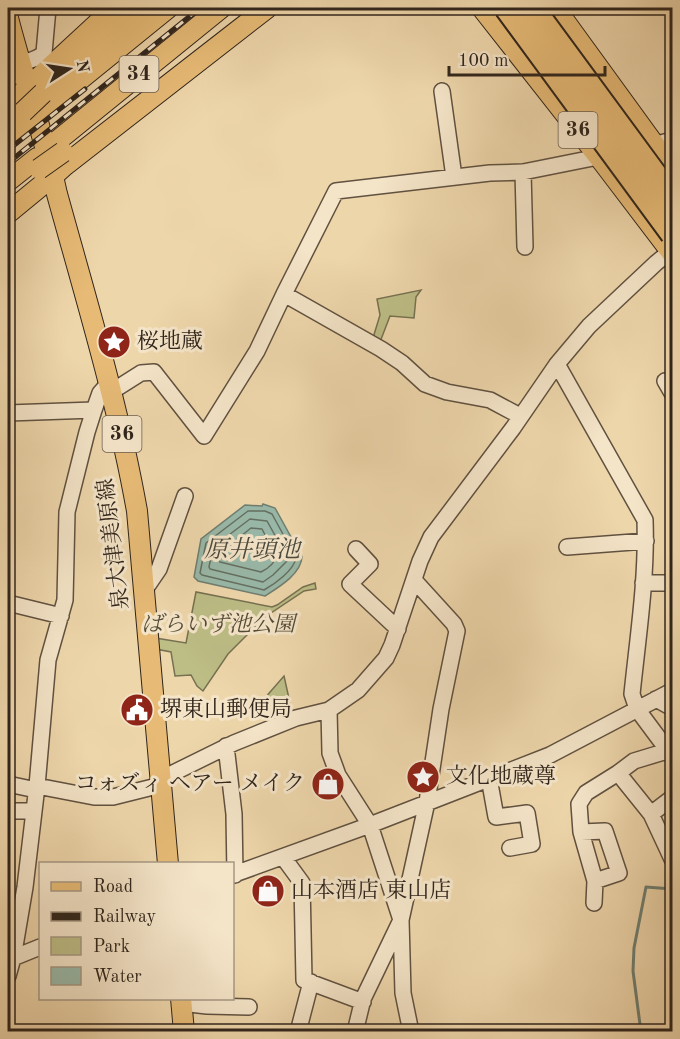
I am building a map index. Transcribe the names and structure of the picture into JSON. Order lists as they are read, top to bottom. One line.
{"streets":{"main road":["34","36","泉大津美原線"]},"crossings":[["34","泉大津美原線"]],"water":["原井頭池"],"parks":["ばらいず池公園"],"places":{"place":["桜地蔵","文化地蔵尊"],"public building":["堺東山郵便局"],"shop":["コォズィ ヘアー メイク","山本酒店 東山店"]},"legend":["Road","Railway","Park","Water"],"scale_bar":"100 m","north":"right"}
